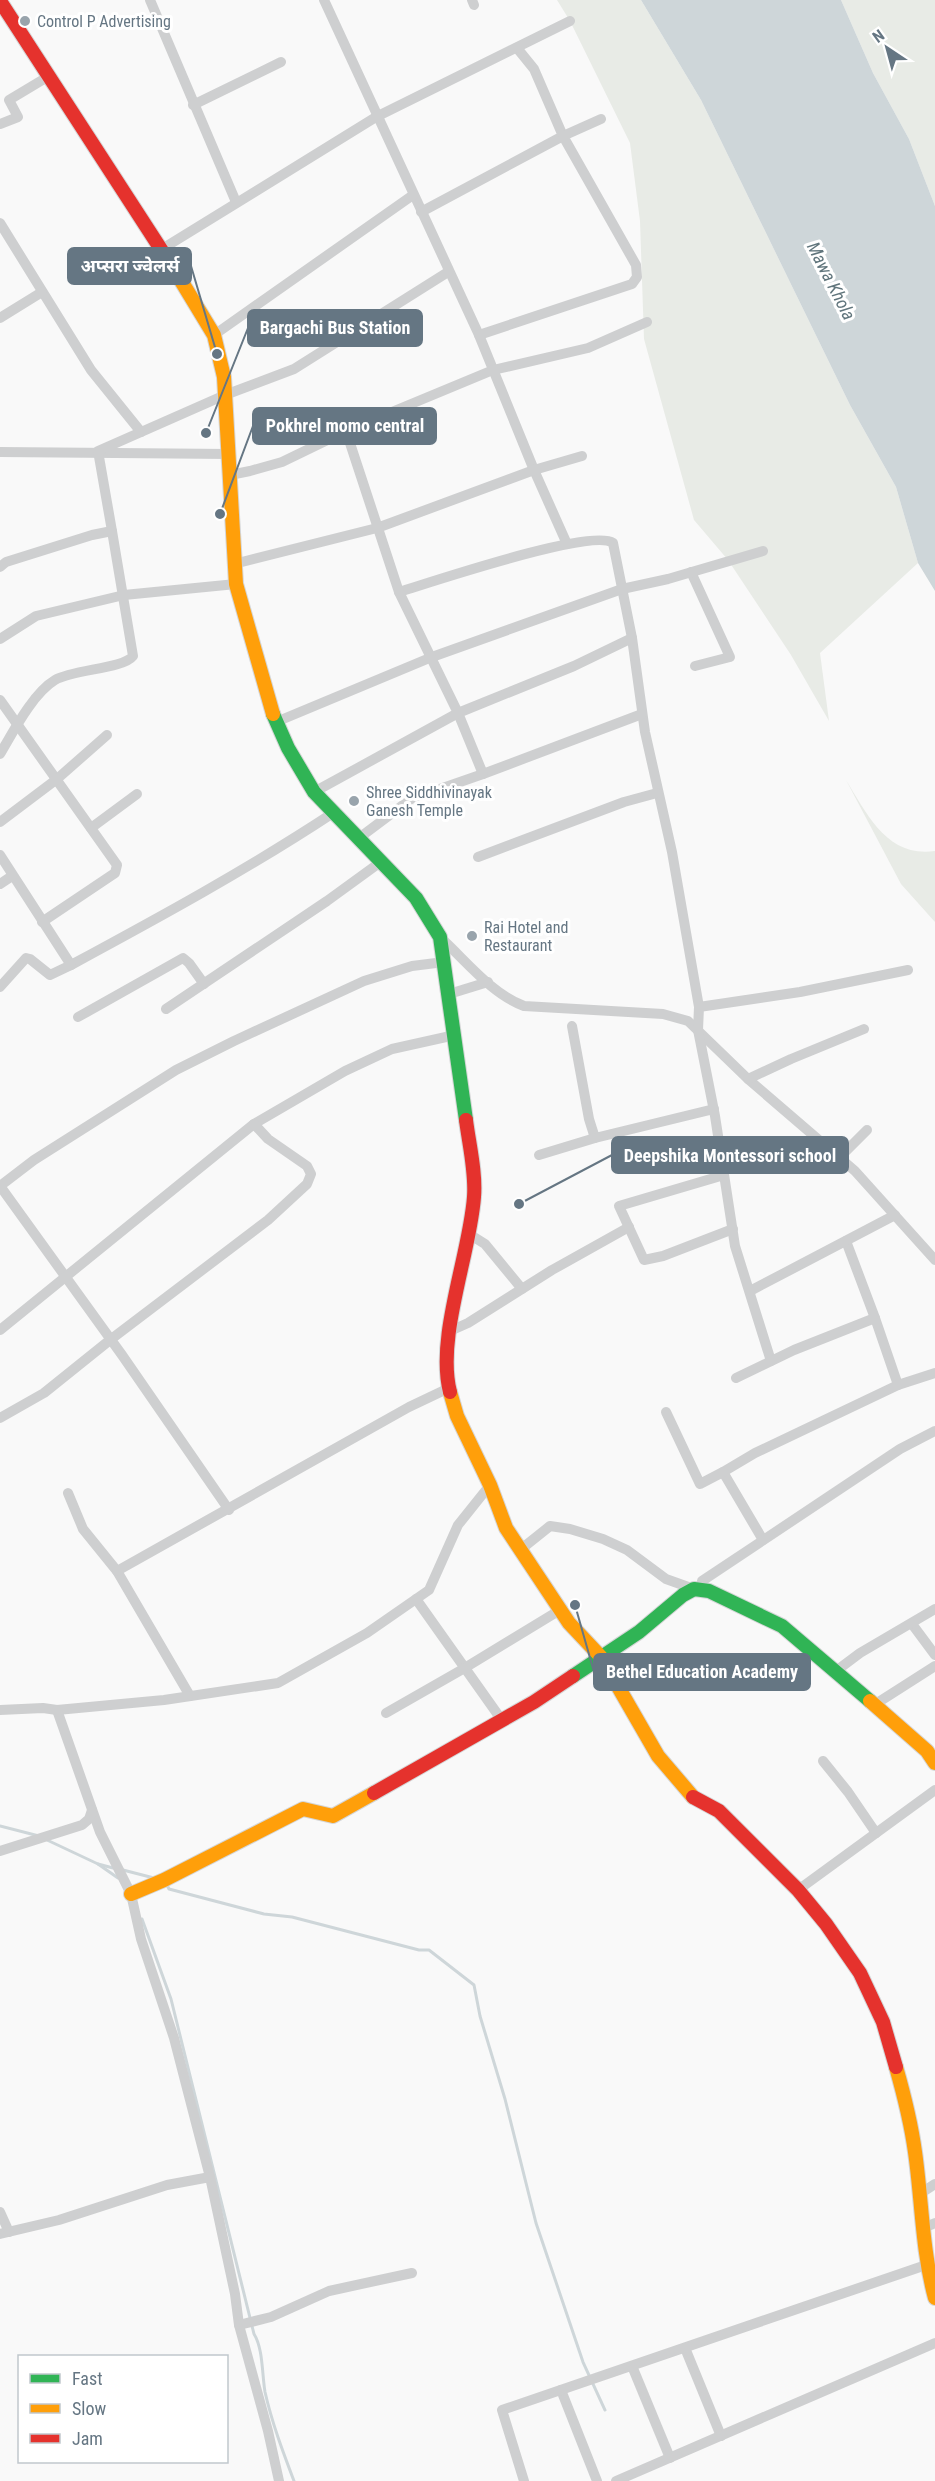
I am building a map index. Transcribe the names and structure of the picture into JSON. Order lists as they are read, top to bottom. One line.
{"water":["Mawa Khola"],"places":["Control P Advertising","अप्सरा ज्वेलर्स","Bargachi Bus Station","Pokhrel momo central","Shree Siddhivinayak Ganesh Temple","Rai Hotel and Restaurant","Deepshika Montessori school","Bethel Education Academy"],"legend":["Fast","Slow","Jam"],"north":"top left"}
